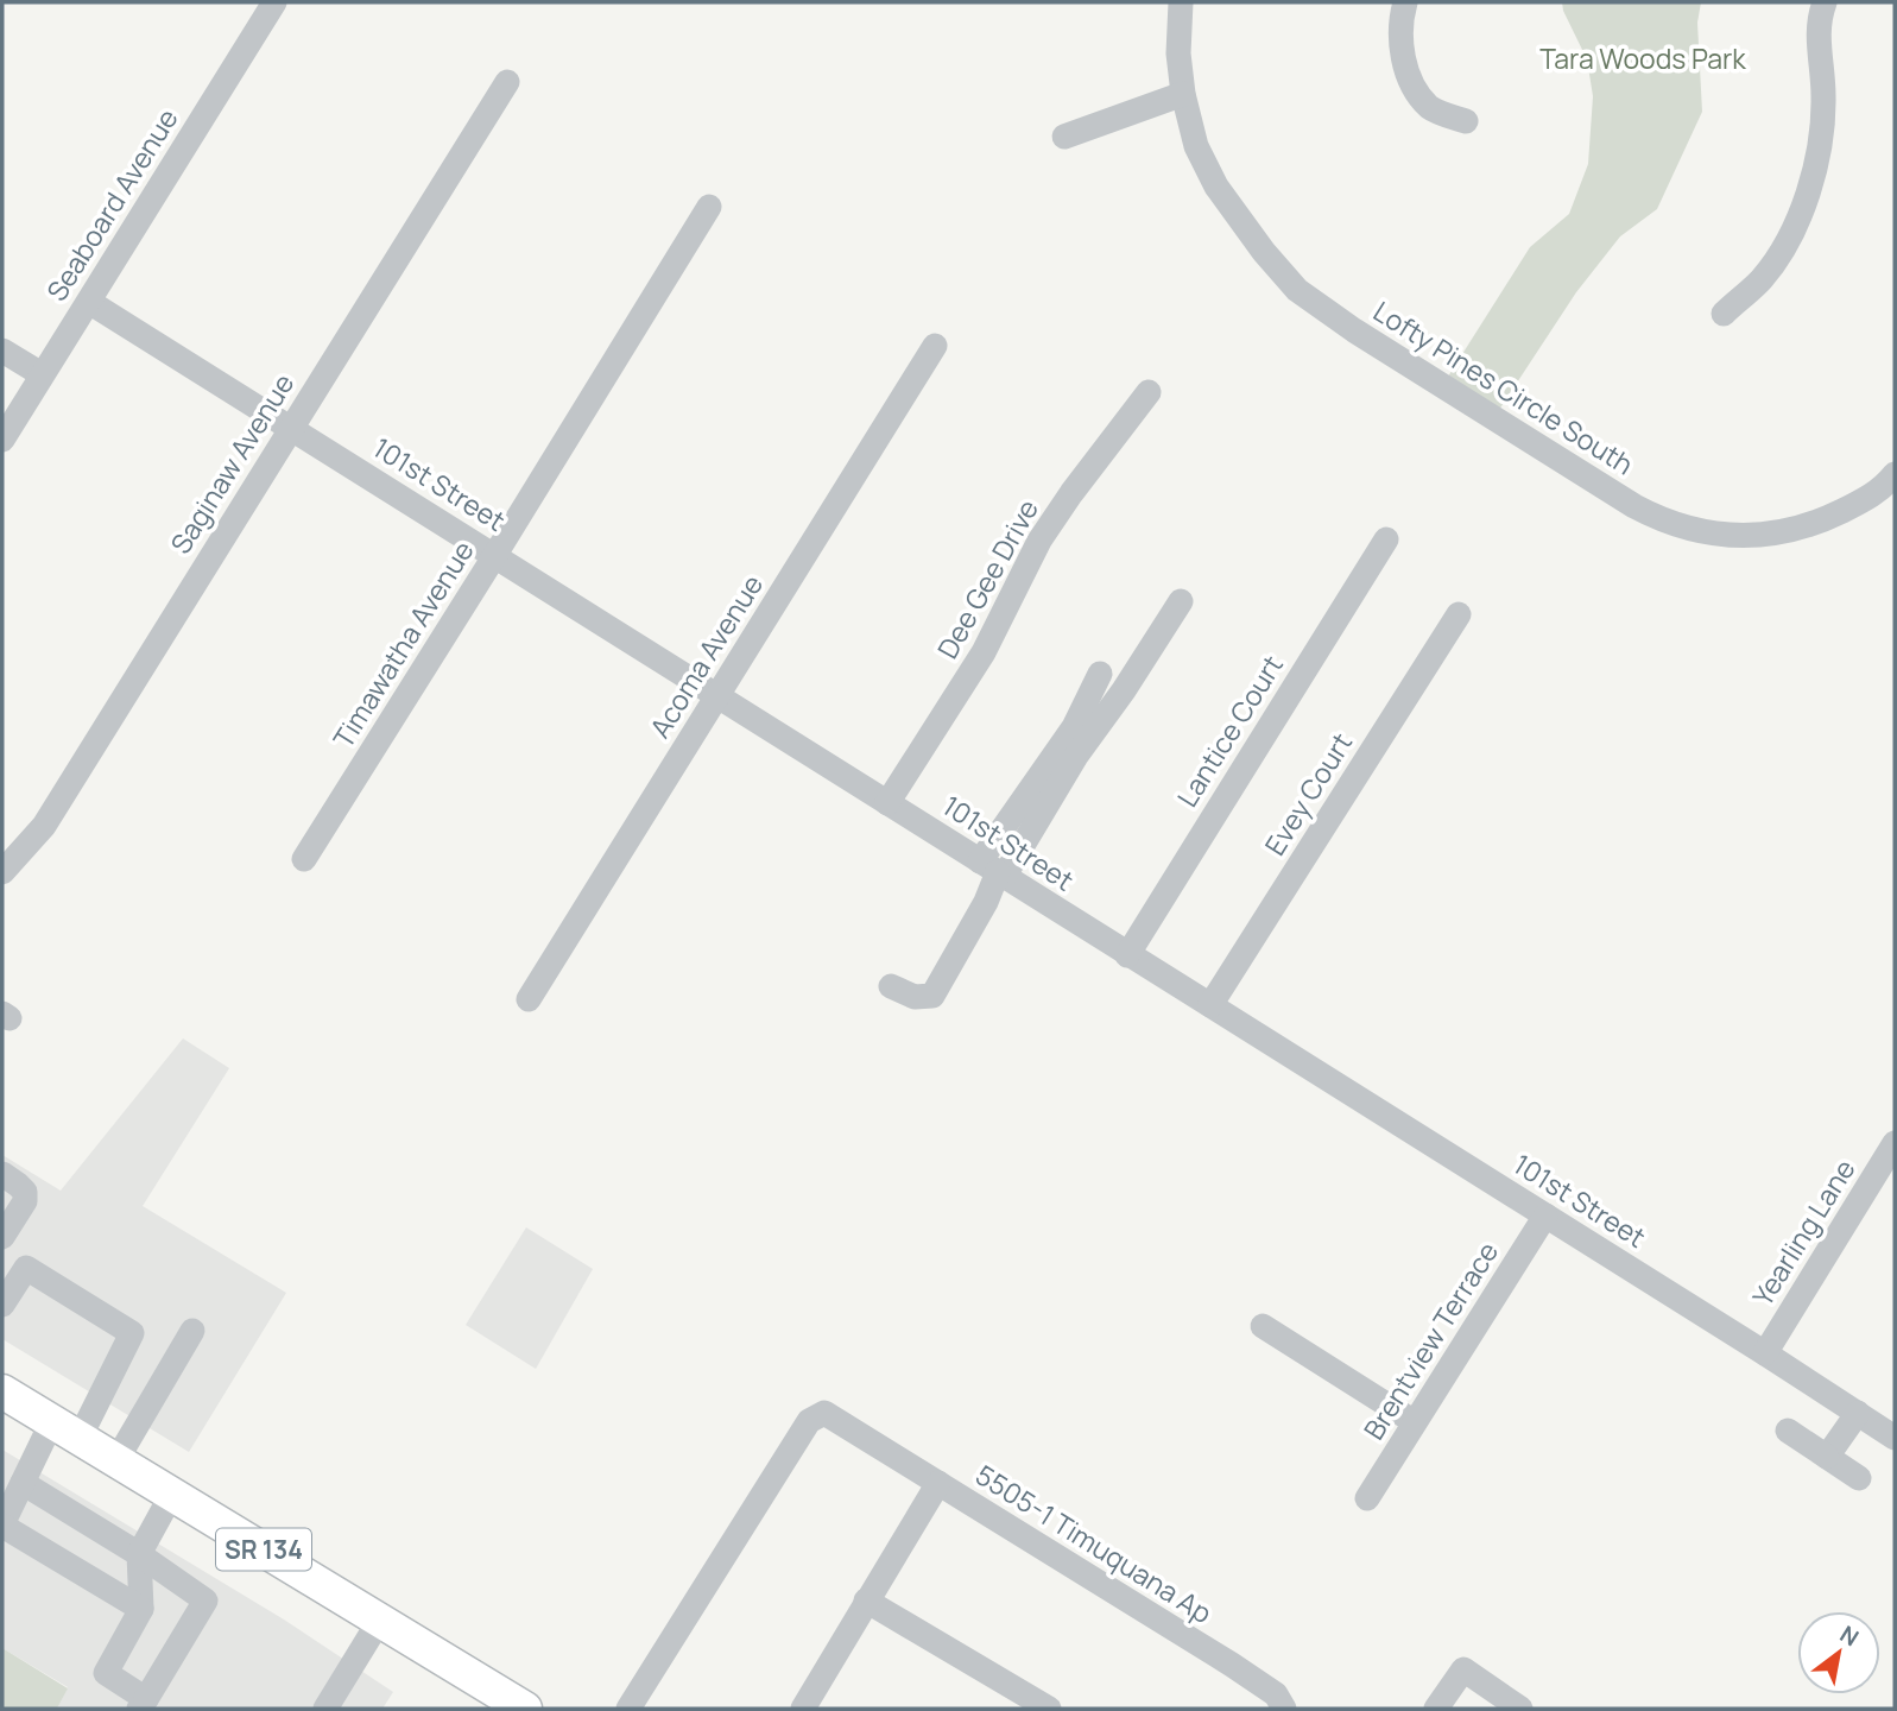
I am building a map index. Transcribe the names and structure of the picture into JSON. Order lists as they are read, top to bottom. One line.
{"streets":{"main road":["SR 134"],"street":["Seaboard Avenue","Lofty Pines Circle South","Saginaw Avenue","101st Street","Dee Gee Drive","Timawatha Avenue","Acoma Avenue","Lantice Court","Evey Court","Yearling Lane","Brentview Terrace","5505-1 Timuquana Ap"]},"crossings":[["Seaboard Avenue","101st Street"],["Saginaw Avenue","101st Street"],["101st Street","Dee Gee Drive"],["101st Street","Timawatha Avenue"],["101st Street","Acoma Avenue"],["101st Street","Lantice Court"],["101st Street","Evey Court"],["101st Street","Yearling Lane"],["101st Street","Brentview Terrace"]],"parks":["Tara Woods Park"],"north":"top right"}
